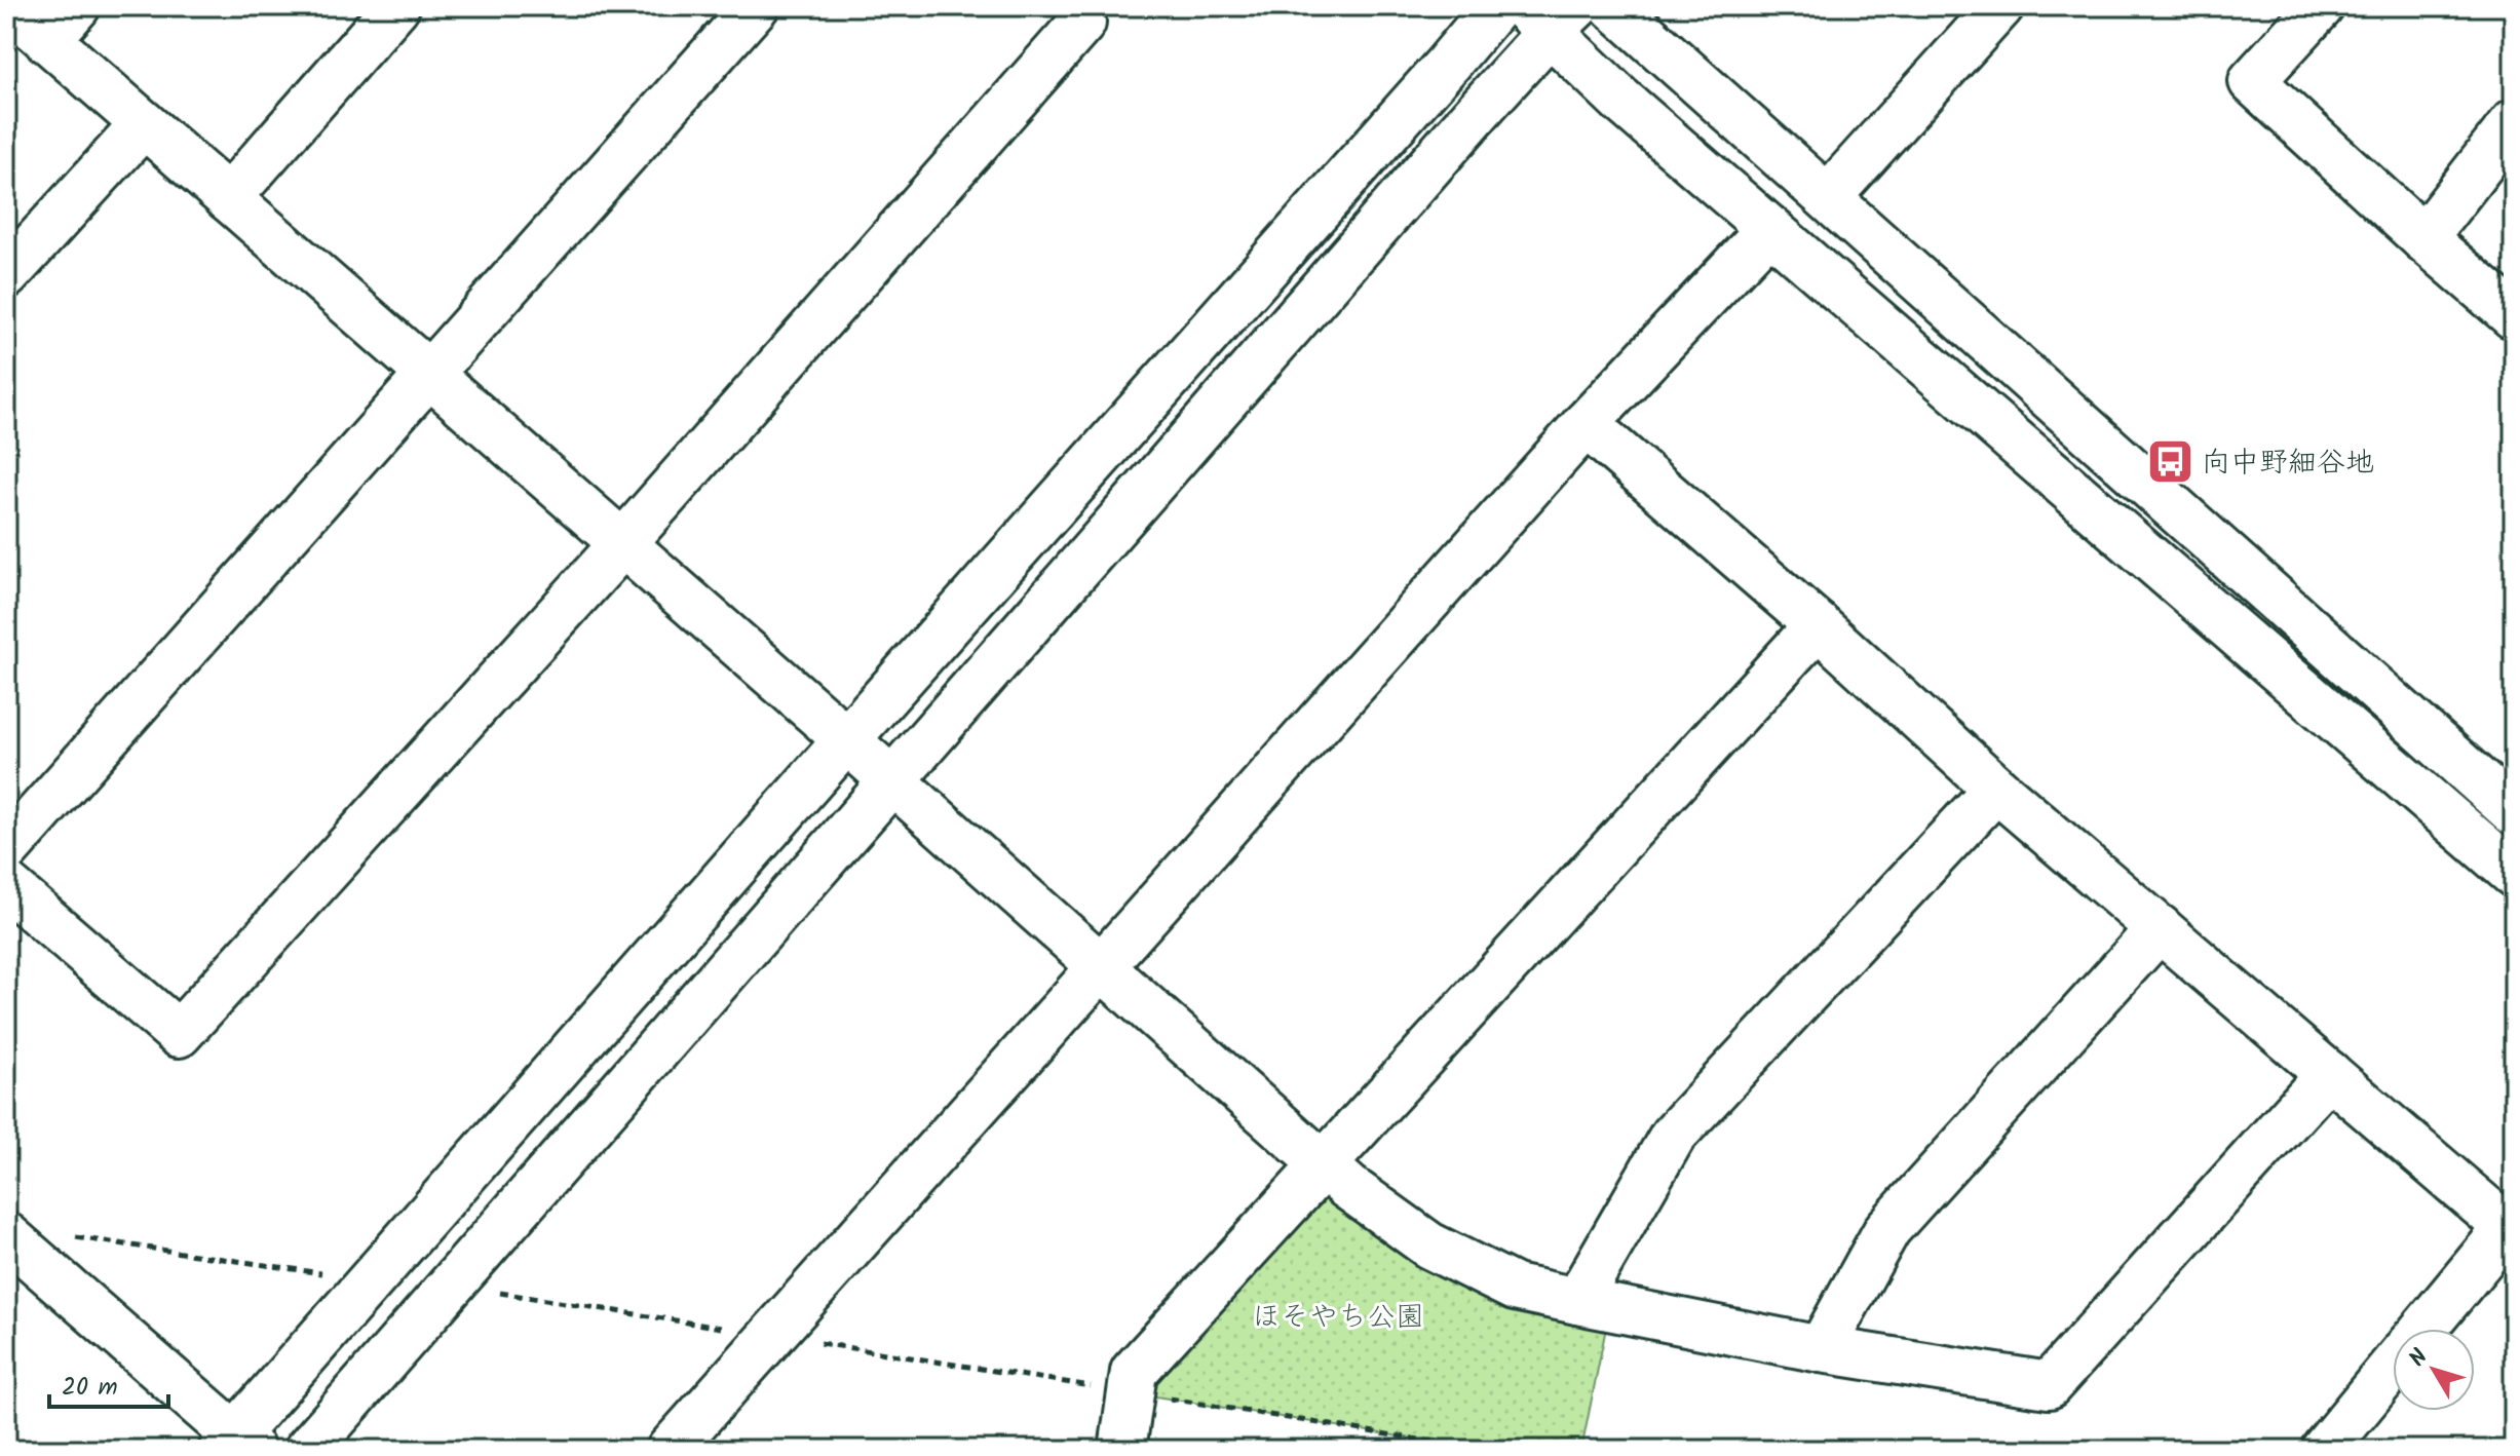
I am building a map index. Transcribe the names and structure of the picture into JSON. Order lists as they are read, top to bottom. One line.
{"parks":["ほそやち公園"],"places":{"bus stop":["向中野細谷地"]},"scale_bar":"20 m","north":"top left"}
